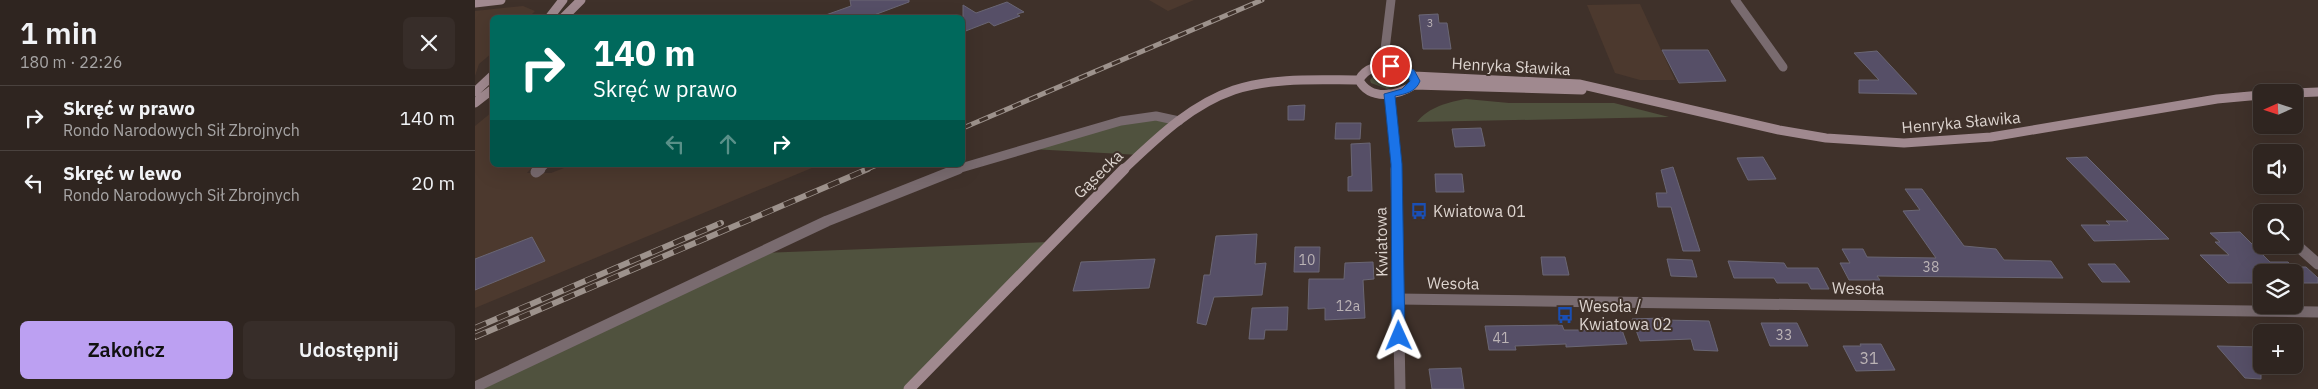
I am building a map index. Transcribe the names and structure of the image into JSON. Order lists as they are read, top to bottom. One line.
{"streets":{"main road":["Henryka Sławika","Gąsecka"],"street":["Kwiatowa","Wesoła"]},"crossings":[["Kwiatowa","Wesoła"]],"places":{"bus stop":["Kwiatowa 01","Wesoła / Kwiatowa 02"]},"house_numbers":["3","10","38","12a","33","41","31"],"north":"left","page":{"heading":["1 min","180 m · 22:26"],"turn":["140 m","Skręć w prawo"],"map_buttons":"+","list":[{"name":"Skręć w prawo","note":"Rondo Narodowych Sił Zbrojnych","value":"140 m"},{"name":"Skręć w lewo","note":"Rondo Narodowych Sił Zbrojnych","value":"20 m"}],"buttons":["Zakończ","Udostępnij"]}}
